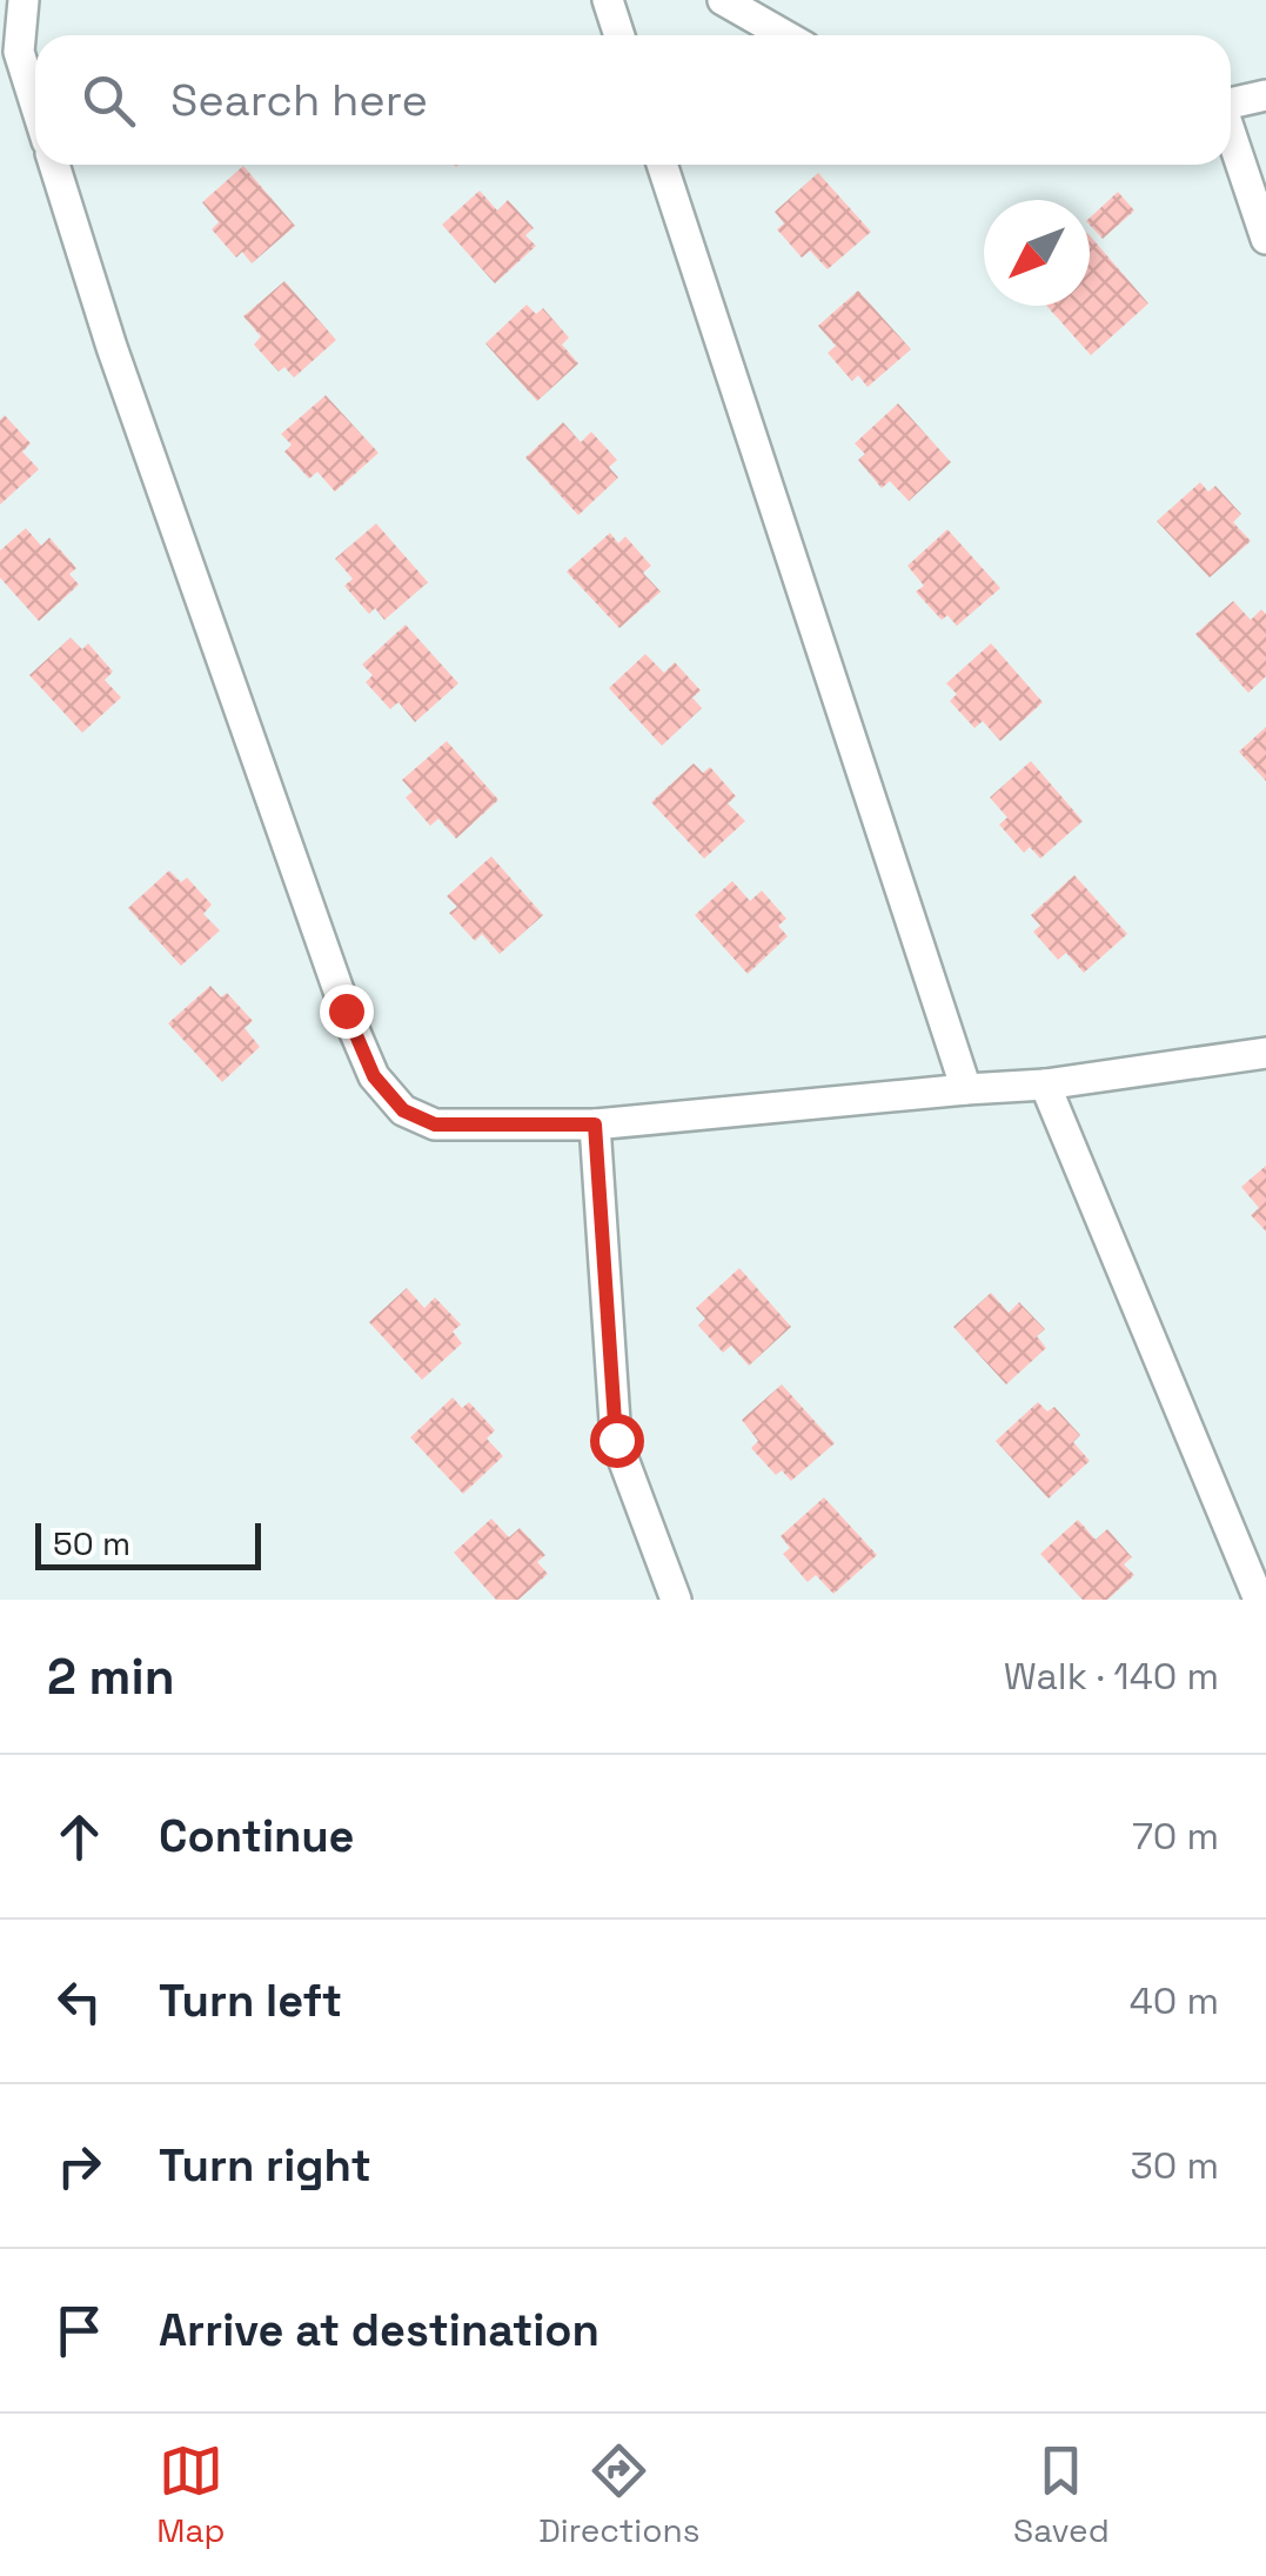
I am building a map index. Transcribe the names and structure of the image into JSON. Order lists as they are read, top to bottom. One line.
{"scale_bar":"50 m","north":"bottom left","page":{"search":"Search here","scale":"50 m","heading":["2 min","Walk · 140 m"],"list":[["Continue","70 m"],["Turn left","40 m"],["Turn right","30 m"],"Arrive at destination"],"nav":["Map","Directions","Saved"]}}
